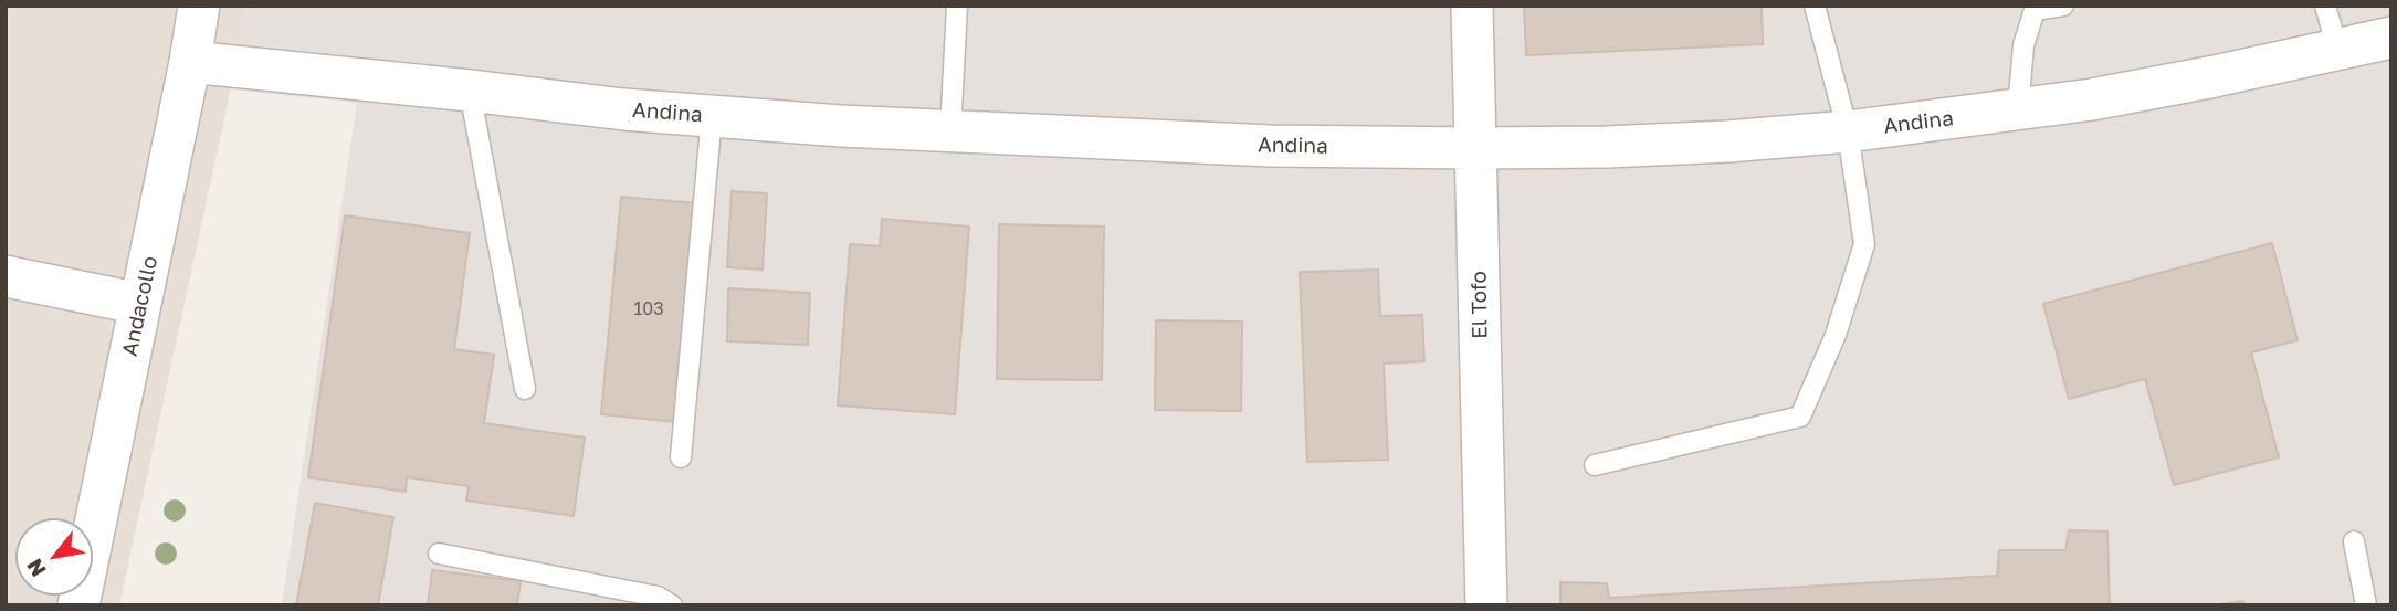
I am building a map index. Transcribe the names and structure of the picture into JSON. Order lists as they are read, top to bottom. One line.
{"streets":{"street":["Andina","El Tofo","Andacollo"]},"crossings":[["Andina","El Tofo"],["Andina","Andacollo"]],"house_numbers":["103"],"north":"bottom left"}
